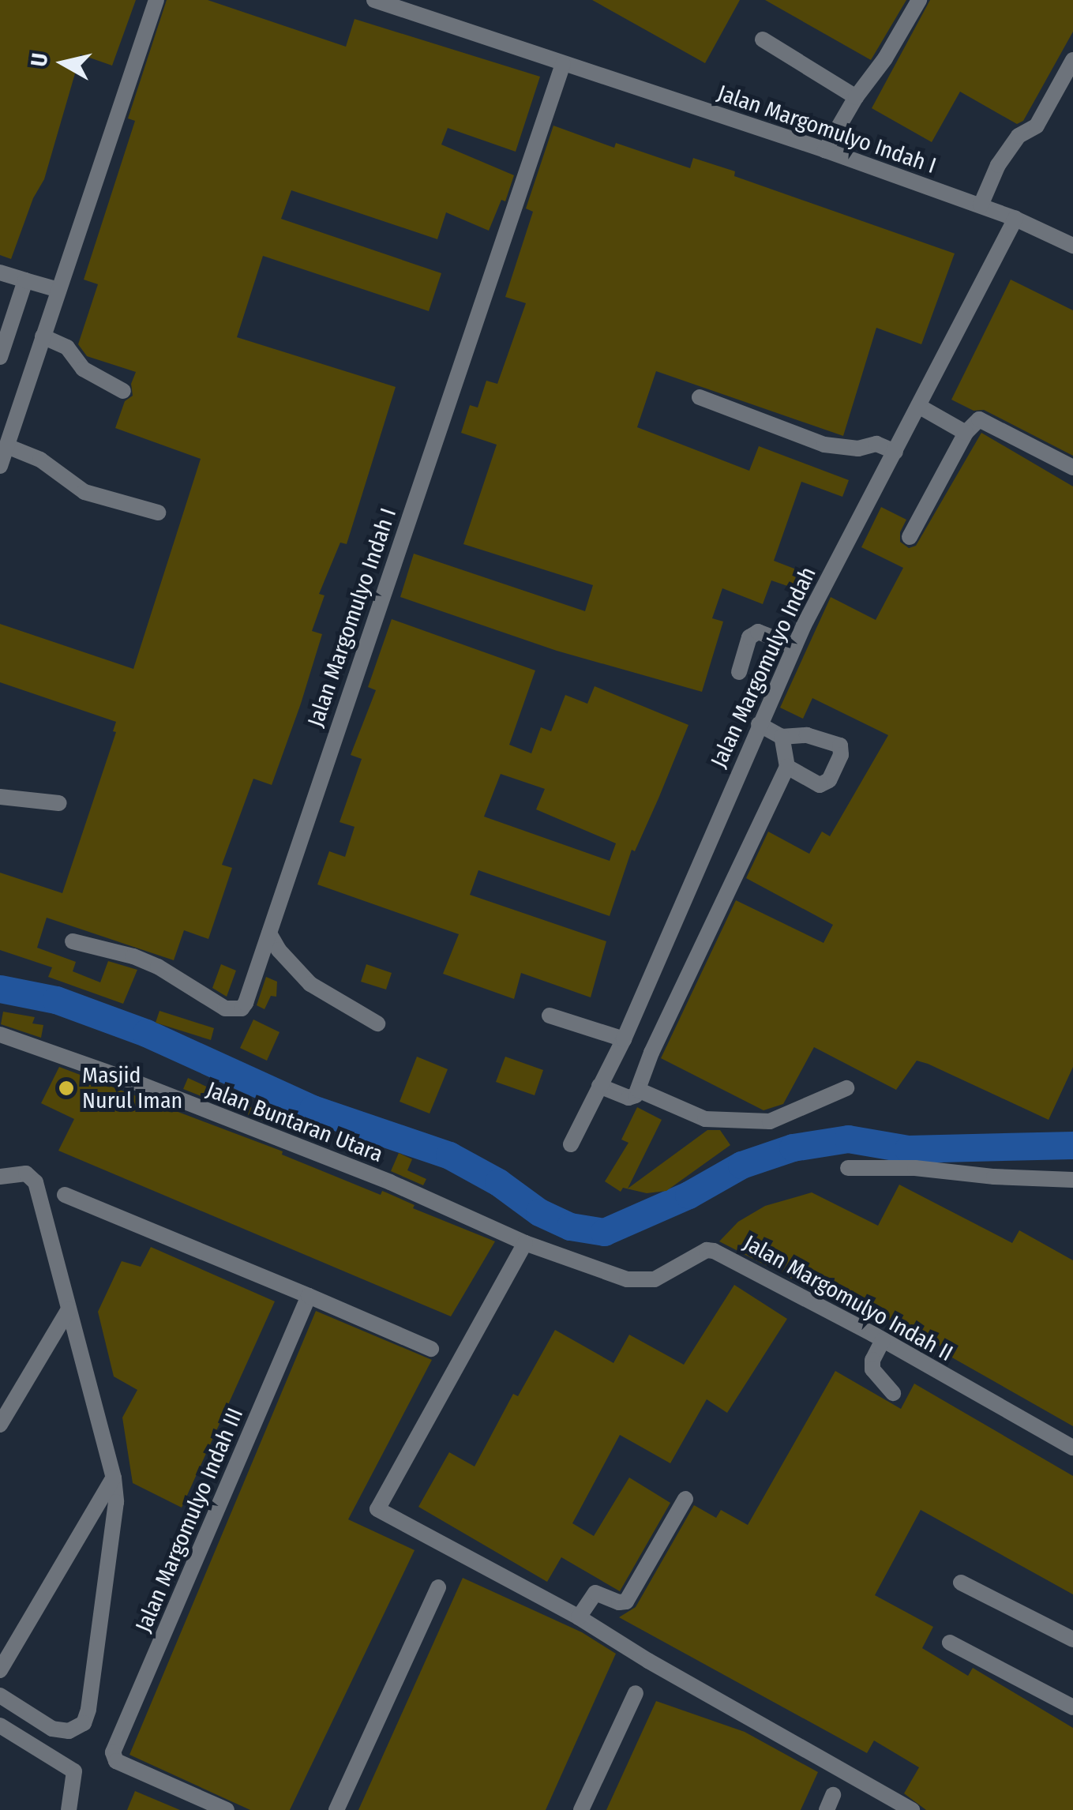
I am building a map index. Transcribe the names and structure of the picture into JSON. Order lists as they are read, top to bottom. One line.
{"streets":{"street":["Jalan Margomulyo Indah I","Jalan Margomulyo Indah","Jalan Buntaran Utara","Jalan Margomulyo Indah II","Jalan Margomulyo Indah III"]},"crossings":[["Jalan Margomulyo Indah I","Jalan Margomulyo Indah"],["Jalan Buntaran Utara","Jalan Margomulyo Indah II"]],"places":["Masjid Nurul Iman"],"north":"left"}
